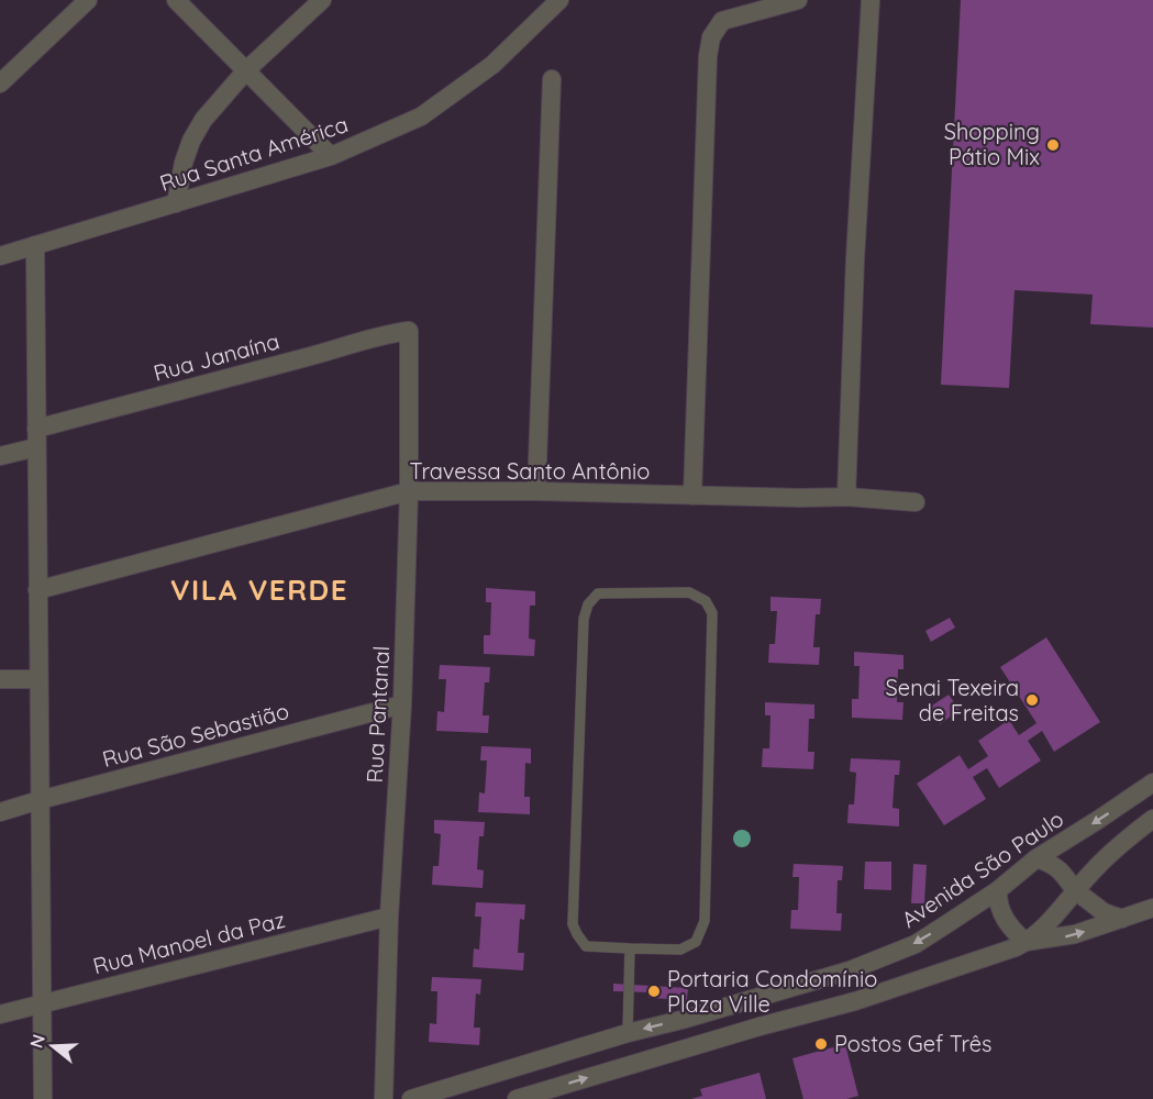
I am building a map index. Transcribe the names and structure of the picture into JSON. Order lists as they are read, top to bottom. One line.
{"streets":{"street":["Rua Santa América","Rua Janaína","Travessa Santo Antônio","Rua Pantanal","Rua São Sebastião","Avenida São Paulo","Rua Manoel da Paz"]},"crossings":[["Rua Janaína","Rua Pantanal"],["Travessa Santo Antônio","Rua Pantanal"],["Rua Pantanal","Rua São Sebastião"],["Rua Pantanal","Rua Manoel da Paz"]],"districts":["VILA VERDE"],"places":["Shopping Pátio Mix","Senai Texeira de Freitas","Portaria Condomínio Plaza Ville","Postos Gef Três"],"north":"left"}
